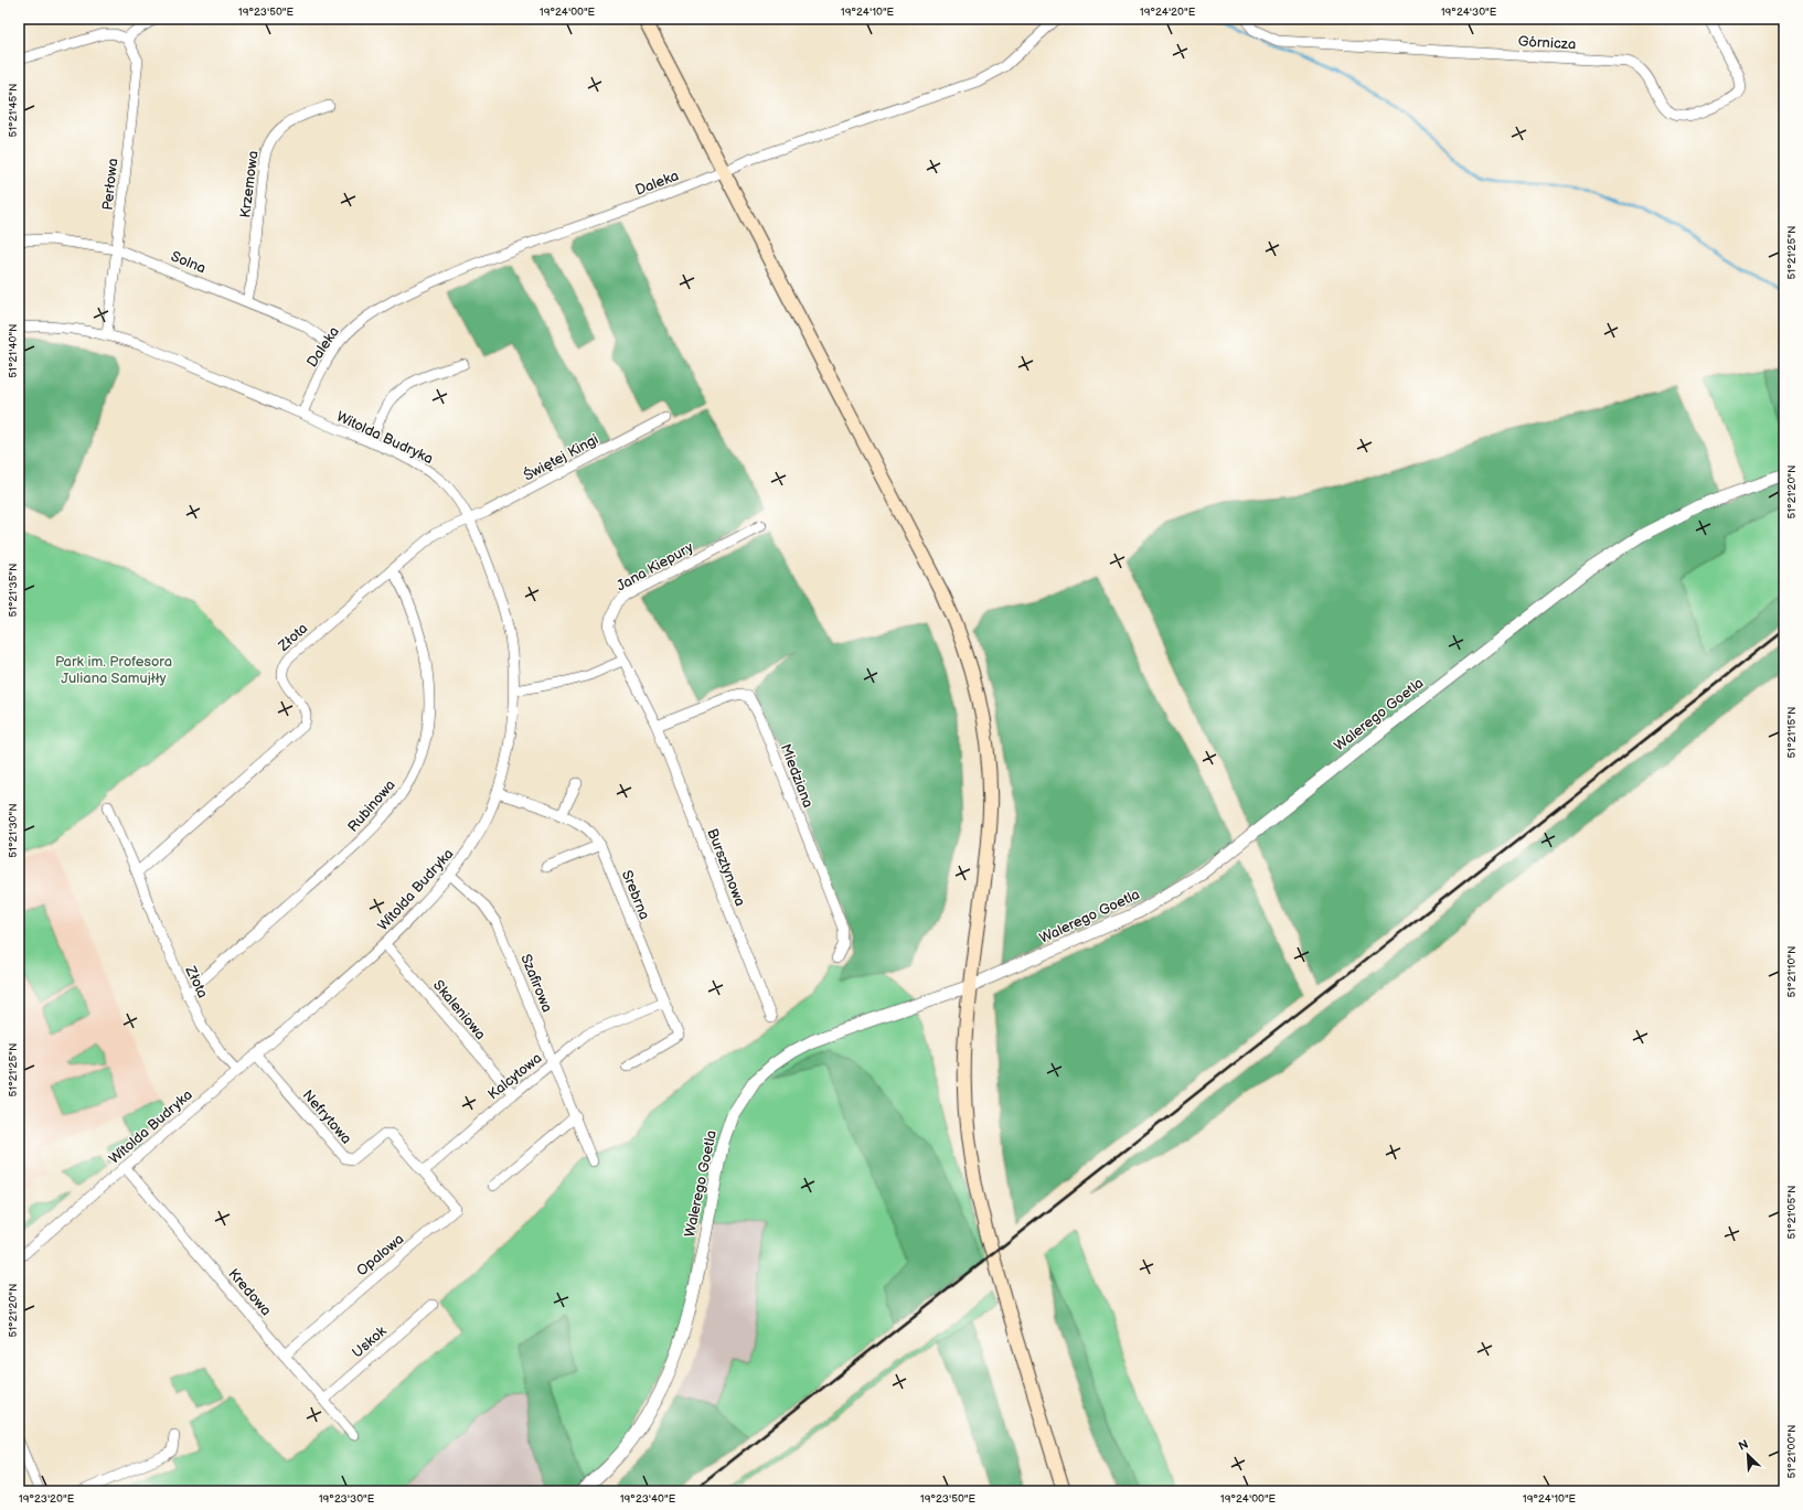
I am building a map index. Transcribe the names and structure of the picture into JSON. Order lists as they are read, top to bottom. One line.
{"streets":{"street":["Górnicza","Daleka","Perłowa","Krzemowa","Solna","Witolda Budryka","Świętej Kingi","Jana Kiepury","Złota","Walerego Goetla","Miedziana","Rubinowa","Bursztynowa","Srebrna","Szafirowa","Skaleniowa","Kalcytowa","Nefrytowa","Opalowa","Kredowa","Uskok"]},"crossings":[["Daleka","Solna"],["Daleka","Witolda Budryka"],["Perłowa","Solna"],["Perłowa","Witolda Budryka"],["Krzemowa","Solna"],["Witolda Budryka","Świętej Kingi"],["Witolda Budryka","Złota"],["Witolda Budryka","Srebrna"],["Witolda Budryka","Szafirowa"],["Witolda Budryka","Skaleniowa"],["Witolda Budryka","Nefrytowa"],["Witolda Budryka","Kredowa"],["Świętej Kingi","Złota"],["Jana Kiepury","Miedziana"],["Jana Kiepury","Bursztynowa"],["Złota","Rubinowa"],["Miedziana","Bursztynowa"],["Srebrna","Kalcytowa"],["Szafirowa","Kalcytowa"],["Skaleniowa","Kalcytowa"],["Kalcytowa","Nefrytowa"],["Kalcytowa","Opalowa"],["Nefrytowa","Opalowa"],["Opalowa","Kredowa"],["Kredowa","Uskok"]],"parks":["Park im. Profesora Juliana Samujłły"],"north":"top left","coordinates":["19°23'50\"E","19°24'00\"E","19°24'10\"E","19°24'20\"E","19°24'30\"E","51°21'45\"N","51°21'25\"N","51°21'40\"N","51°21'20\"N","51°21'35\"N","51°21'15\"N","51°21'30\"N","51°21'10\"N","51°21'05\"N","51°21'00\"N","19°23'20\"E","19°23'30\"E","19°23'40\"E"]}
